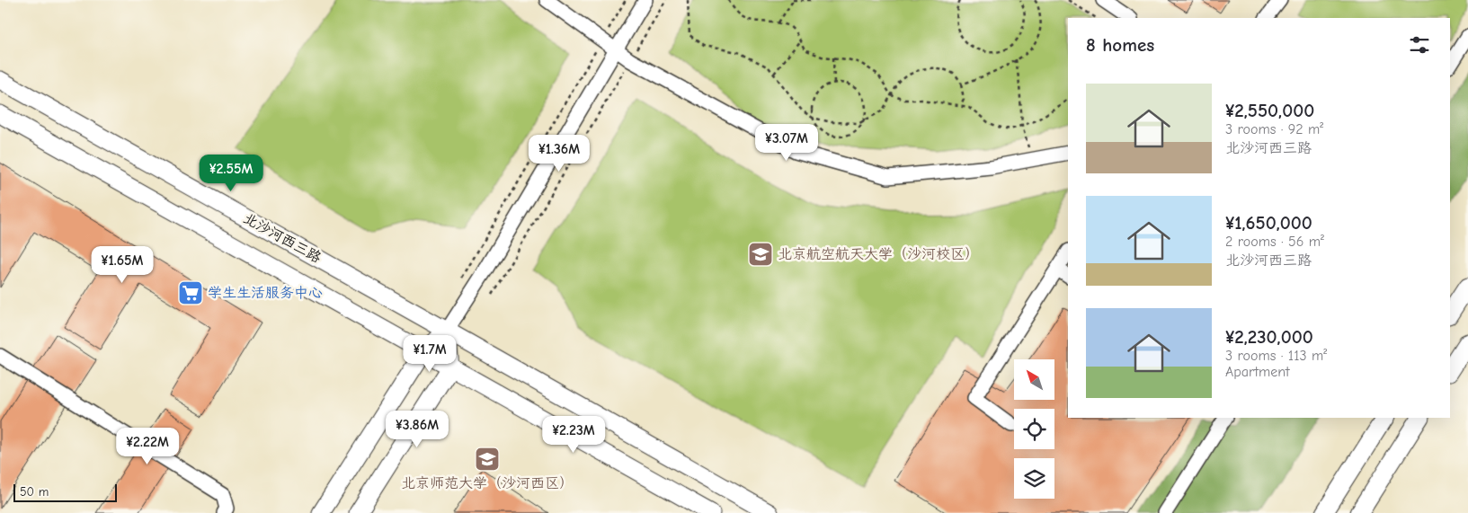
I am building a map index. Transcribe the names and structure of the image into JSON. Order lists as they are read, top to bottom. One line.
{"streets":{"street":["北沙河西三路"]},"places":{"school or university":["北京航空航天大学（沙河校区）","北京师范大学（沙河西区）"],"supermarket":["学生生活服务中心"]},"scale_bar":"50 m","north":"top left","page":{"heading":"8 homes","list":[{"name":"¥2,550,000","note":"3 rooms · 92 m² · 北沙河西三路"},{"name":"¥1,650,000","note":"2 rooms · 56 m² · 北沙河西三路"},{"name":"¥2,230,000","note":"3 rooms · 113 m² · Apartment"}],"price":["¥3.07M","¥1.36M","¥2.55M","¥1.65M","¥1.7M","¥3.86M","¥2.23M","¥2.22M"],"scale":"50 m"}}
